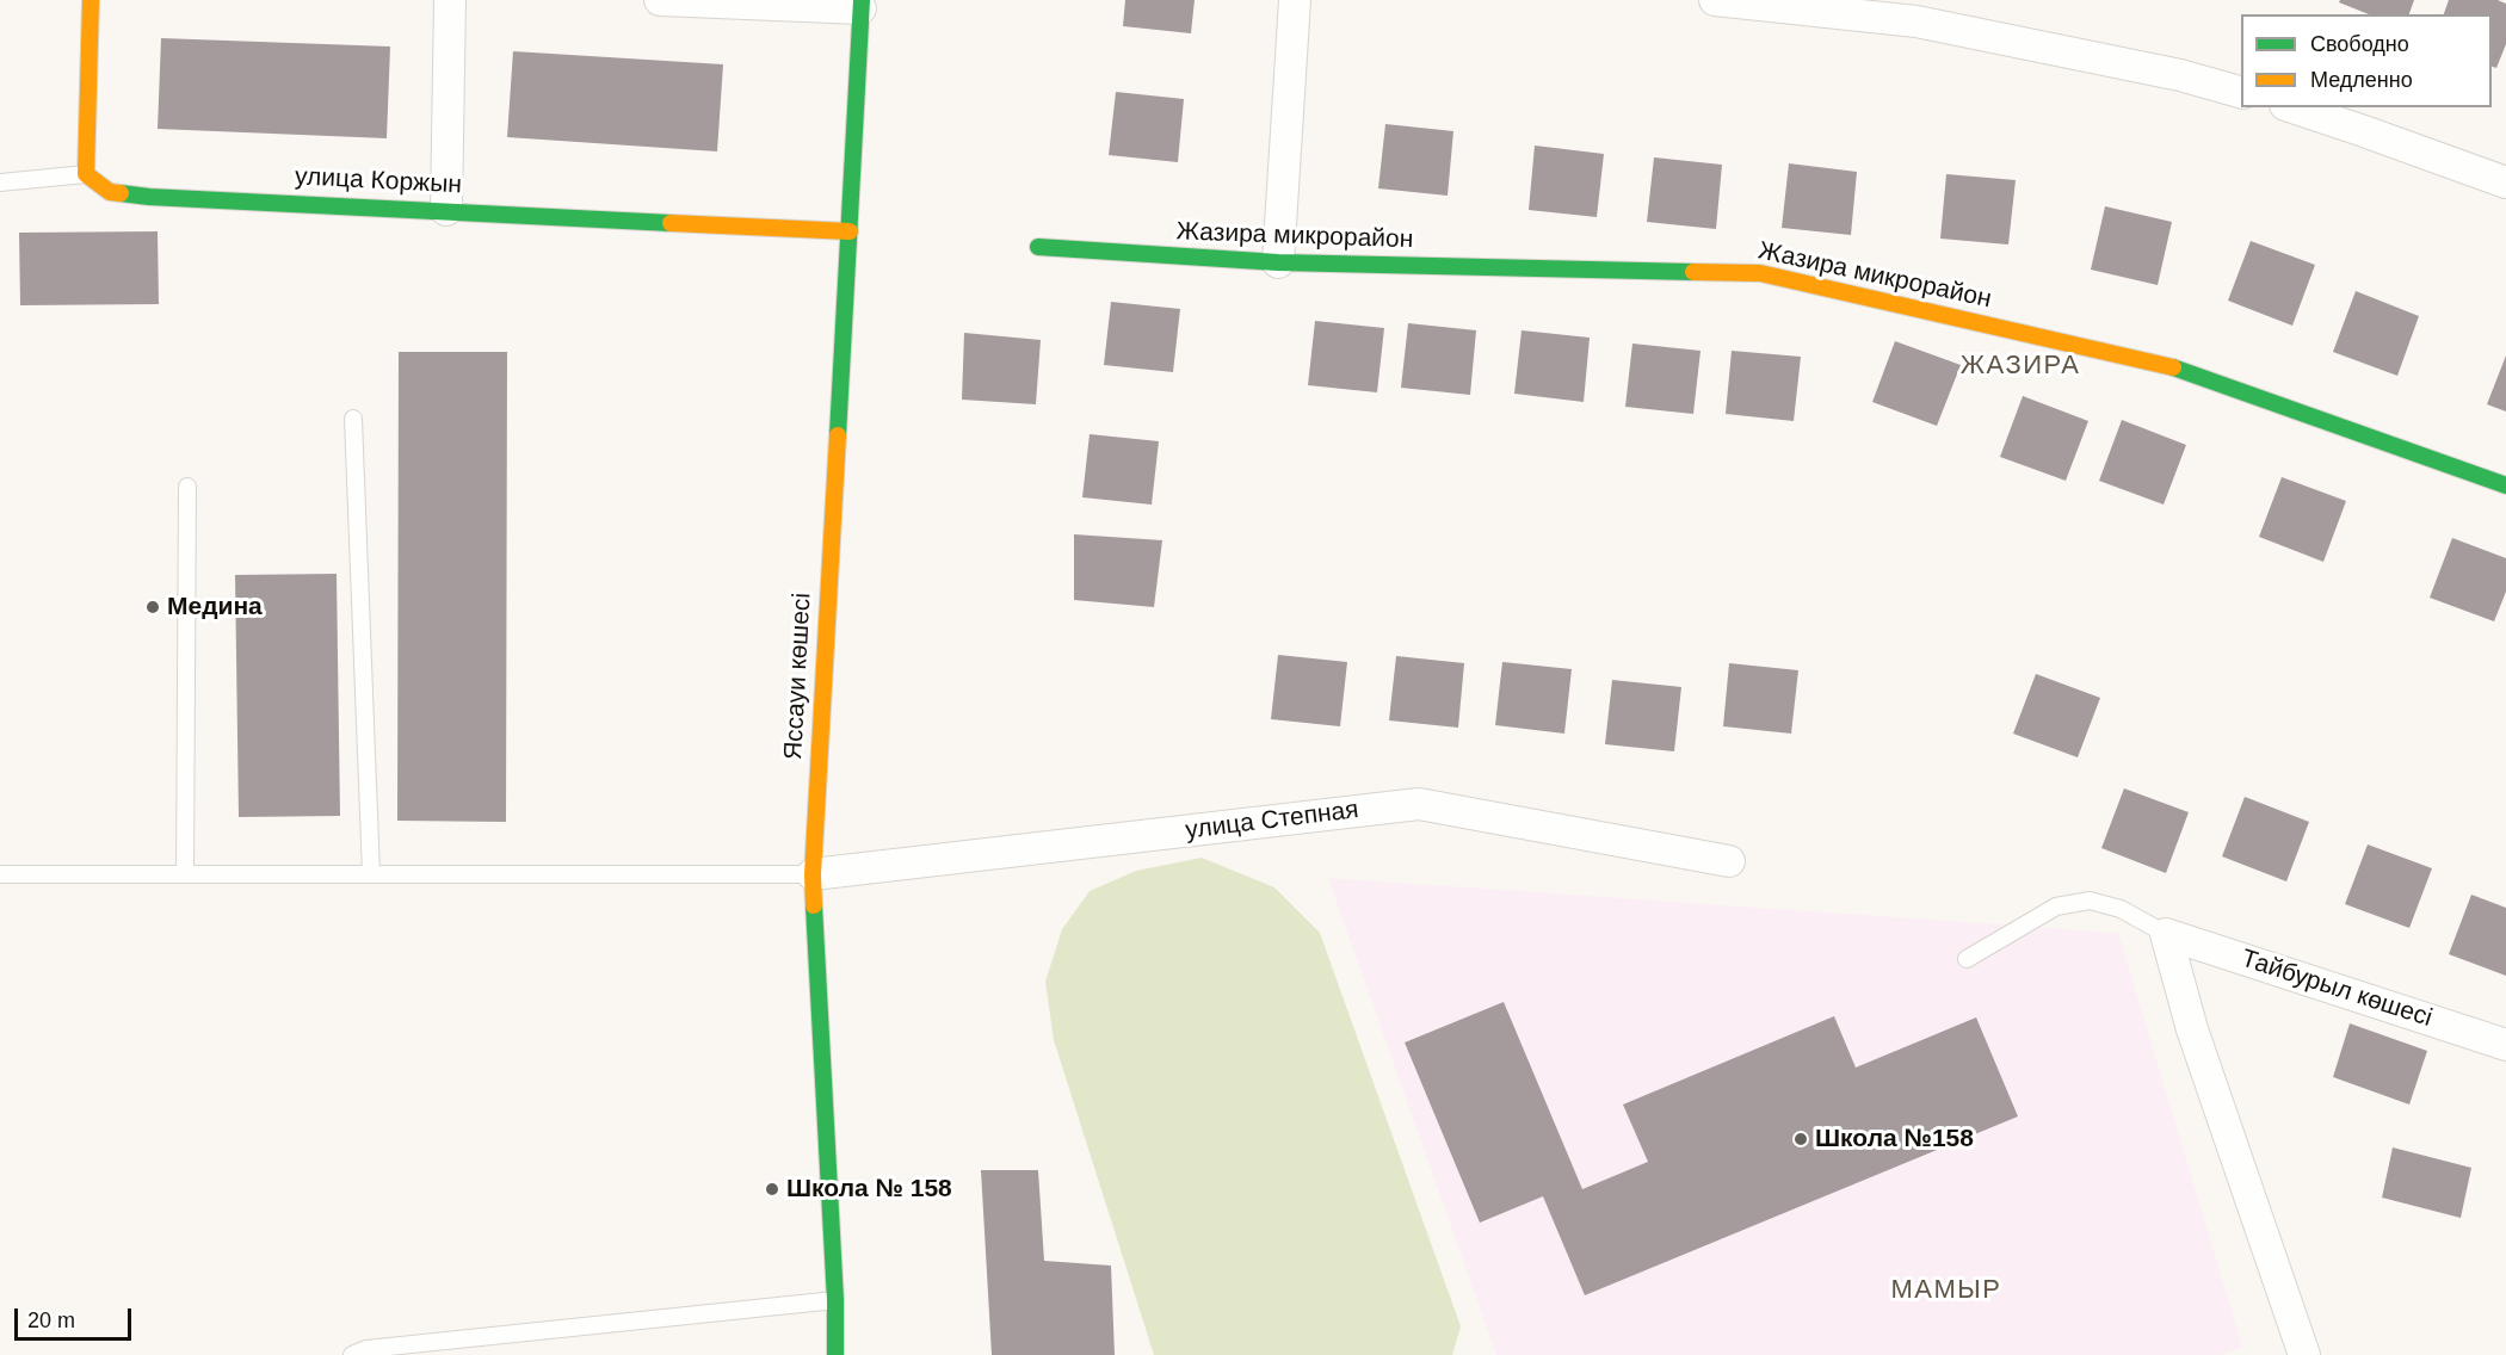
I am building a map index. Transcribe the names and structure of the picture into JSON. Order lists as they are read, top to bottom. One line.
{"streets":{"street":["улица Коржын","Жазира микрорайон","Яссауи көшесі","улица Степная","Тайбурыл көшесі"]},"crossings":[["улица Коржын","Яссауи көшесі"],["Яссауи көшесі","улица Степная"]],"districts":["ЖАЗИРА","МАМЫР"],"places":["Медина","Школа №158","Школа № 158"],"legend":["Свободно","Медленно"],"scale_bar":"20 m"}
